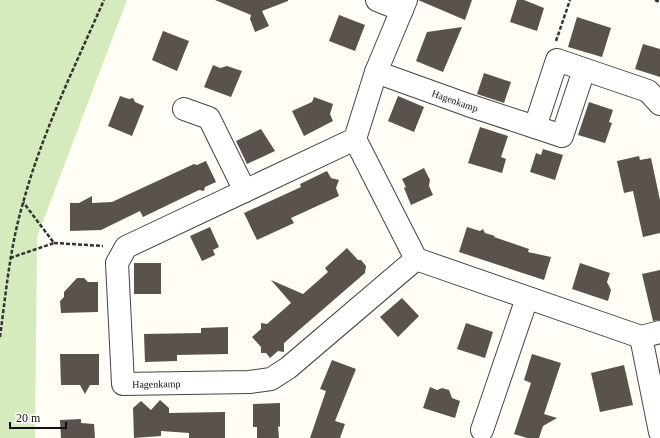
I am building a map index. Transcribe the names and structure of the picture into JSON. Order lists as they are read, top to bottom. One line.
{"streets":{"street":["Hagenkamp"]},"scale_bar":"20 m"}
